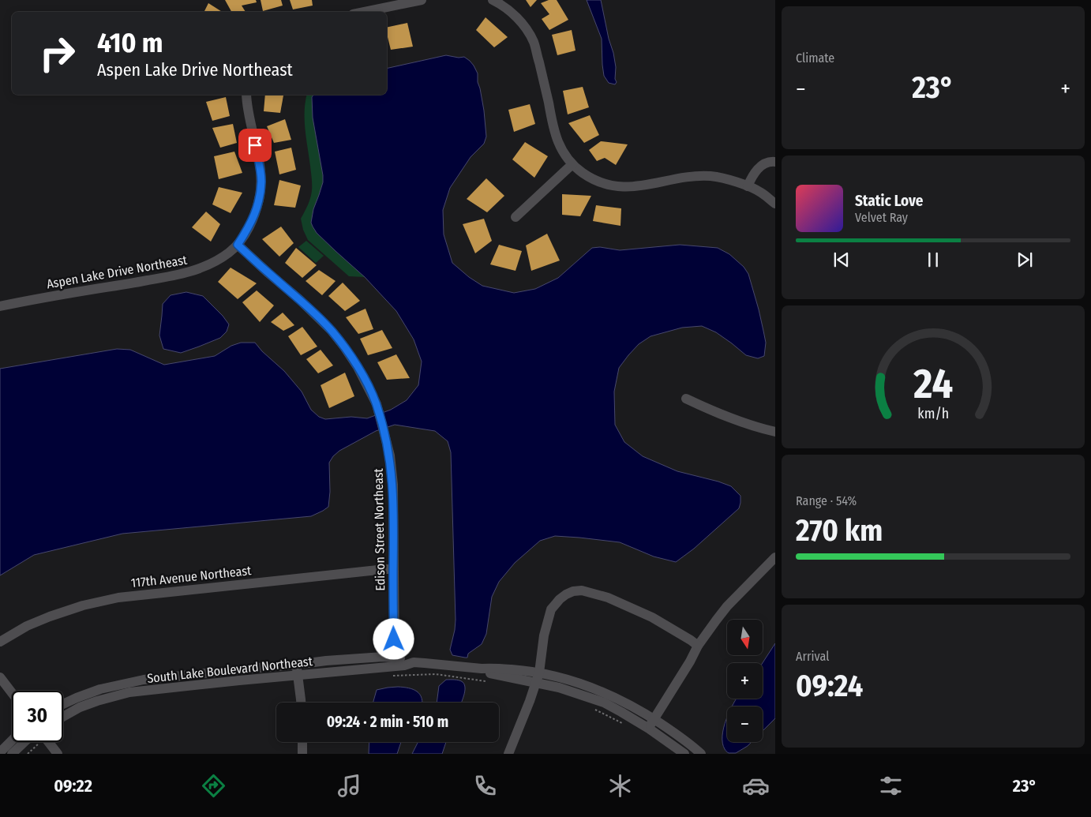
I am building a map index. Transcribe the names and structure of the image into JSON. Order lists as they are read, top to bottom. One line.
{"streets":{"street":["Aspen Lake Drive Northeast","Edison Street Northeast","117th Avenue Northeast","South Lake Boulevard Northeast"]},"crossings":[["Aspen Lake Drive Northeast","Edison Street Northeast"],["Edison Street Northeast","117th Avenue Northeast"],["Edison Street Northeast","South Lake Boulevard Northeast"]],"north":"bottom","page":{"tile":["Climate",["Range · 54%","270 km"],["Arrival","09:24"]],"turn":["410 m","Aspen Lake Drive Northeast"],"heat":["−","23°","+"],"song":["Static Love","Velvet Ray"],"map_buttons":["+","−"],"limit":"30","trip":"09:24 · 2 min · 510 m","tabs":["09:22","23°"],"gauge":["24","km/h"]}}
